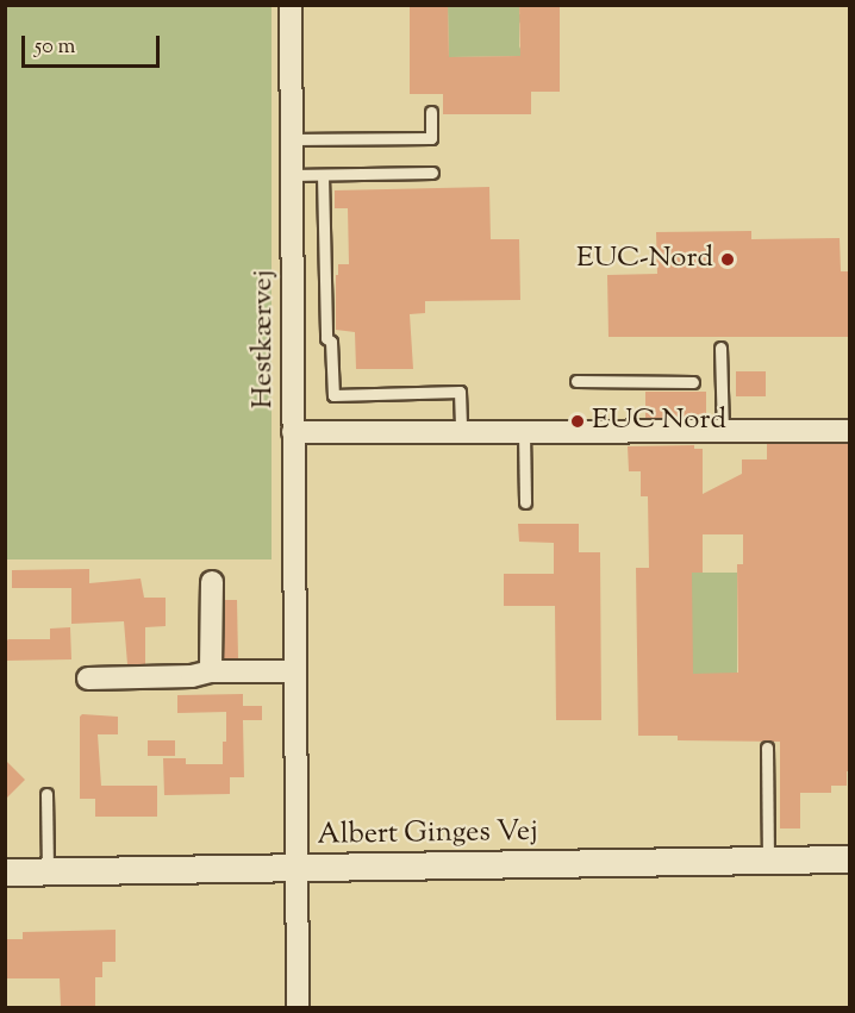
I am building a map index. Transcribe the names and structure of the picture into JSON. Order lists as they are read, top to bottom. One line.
{"streets":{"street":["Hestkærvej","Albert Ginges Vej"]},"crossings":[["Hestkærvej","Albert Ginges Vej"]],"places":["EUC-Nord","EUC Nord"],"scale_bar":"50 m"}
